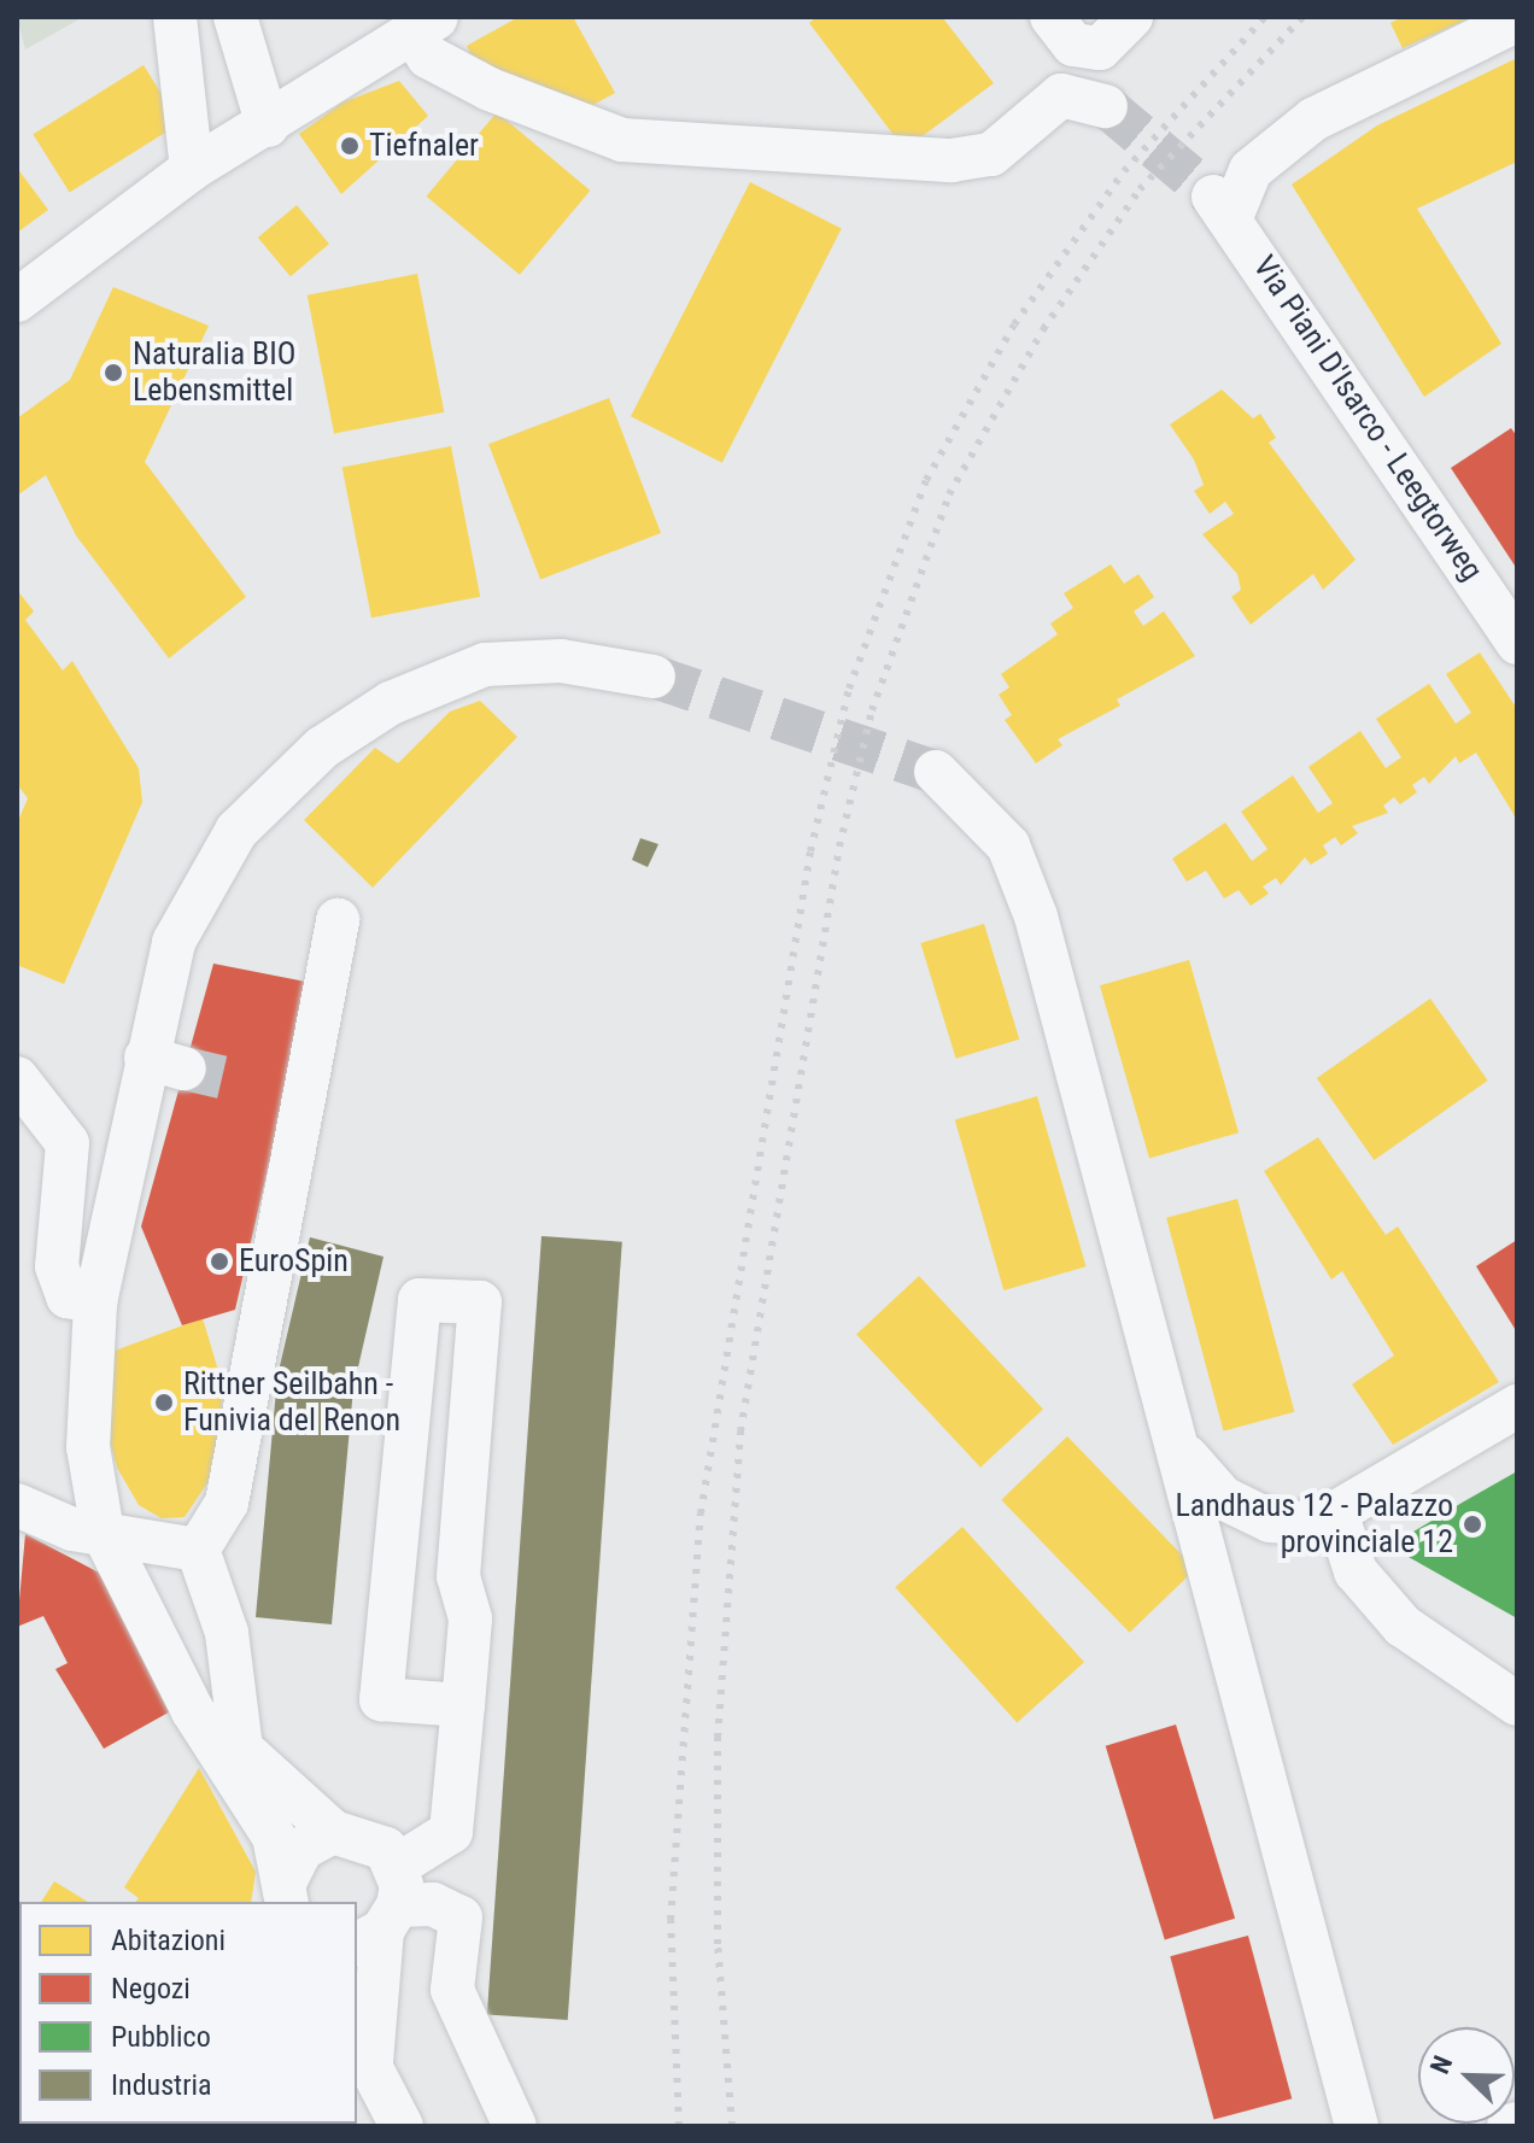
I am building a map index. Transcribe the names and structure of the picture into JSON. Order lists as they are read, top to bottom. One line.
{"streets":{"street":["Via Piani D'Isarco - Leegtorweg"]},"places":["Tiefnaler","Naturalia BIO Lebensmittel","EuroSpin","Rittner Seilbahn - Funivia del Renon","Landhaus 12 - Palazzo provinciale 12"],"legend":["Abitazioni","Negozi","Pubblico","Industria"],"north":"top left"}
